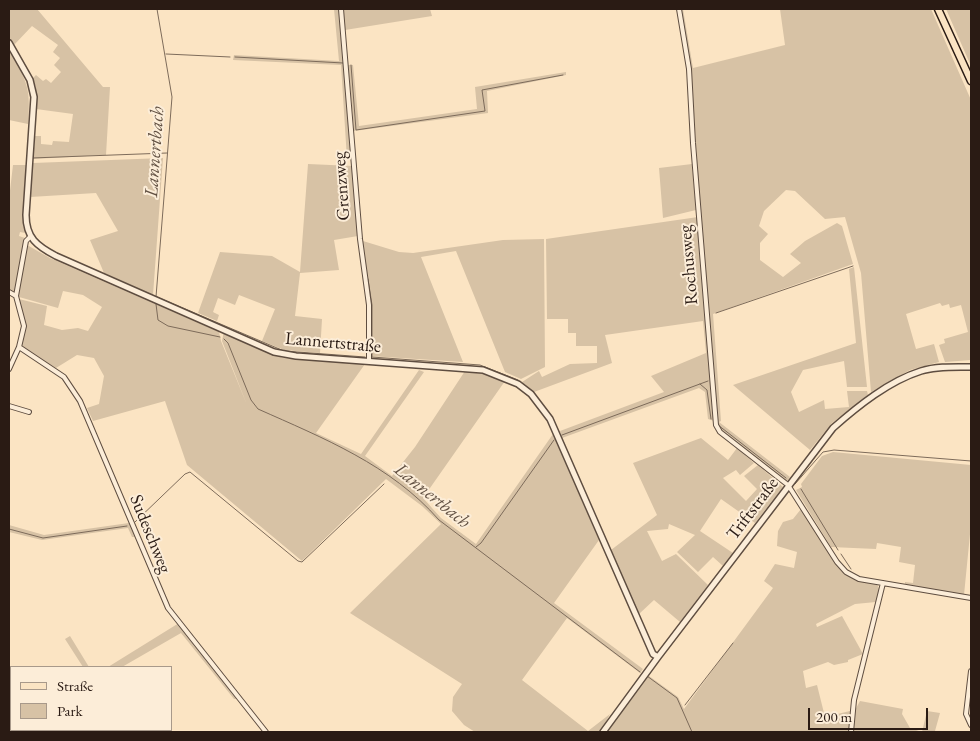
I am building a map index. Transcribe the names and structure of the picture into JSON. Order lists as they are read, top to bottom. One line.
{"streets":{"street":["Grenzweg","Rochusweg","Lannertstraße","Triftstraße","Sudeschweg"]},"crossings":[["Grenzweg","Lannertstraße"],["Rochusweg","Triftstraße"],["Lannertstraße","Triftstraße"]],"water":["Lannertbach"],"legend":["Straße","Park"],"scale_bar":"200 m"}
